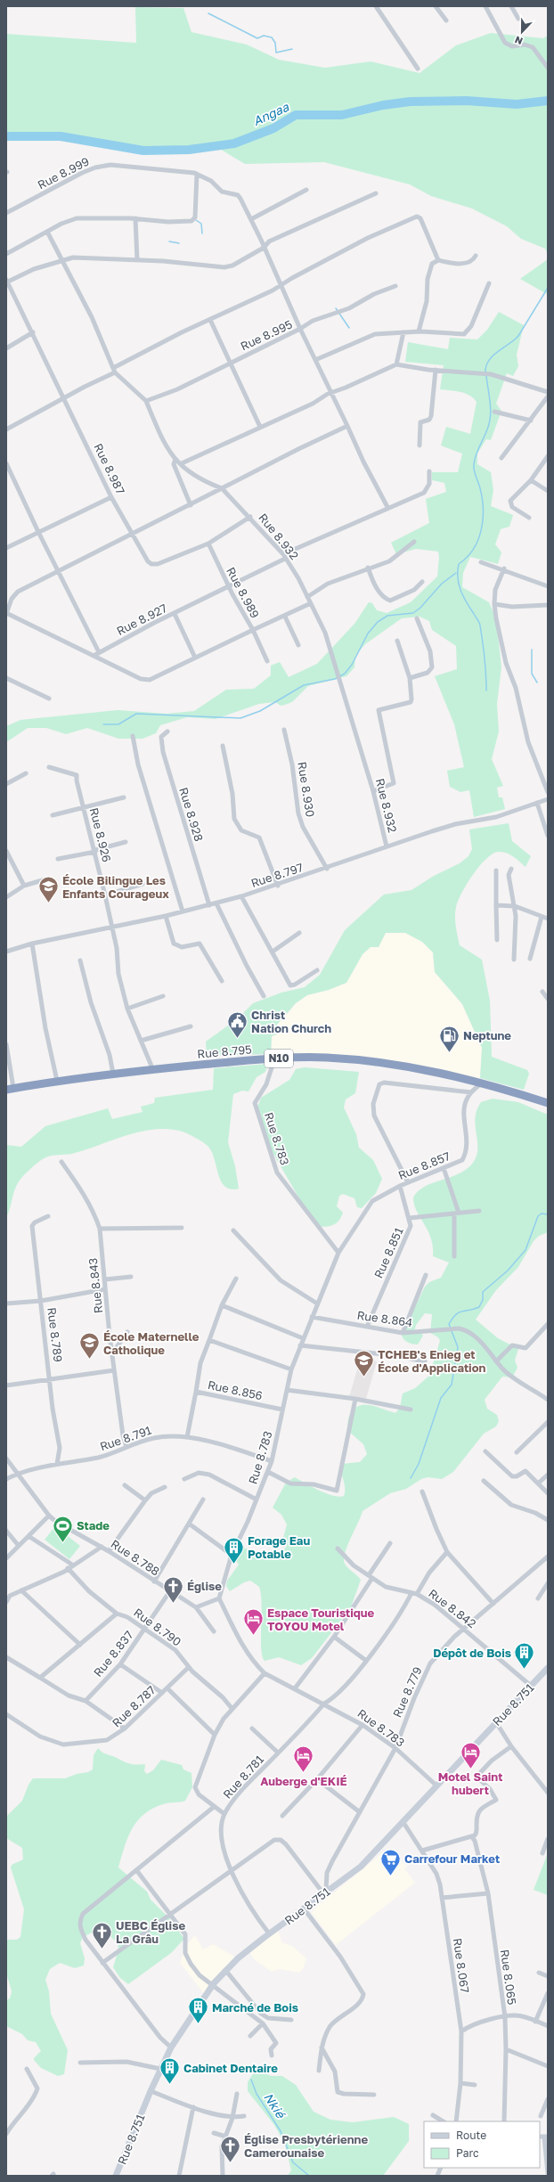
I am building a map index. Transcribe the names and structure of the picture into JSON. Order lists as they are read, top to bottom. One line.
{"streets":{"highway":["Rue 8.795","N10"],"main road":["Rue 8.751"],"street":["Rue 8.999","Rue 8.995","Rue 8.987","Rue 8.932","Rue 8.989","Rue 8.927","Rue 8.930","Rue 8.928","Rue 8.926","Rue 8.797","Rue 8.783","Rue 8.857","Rue 8.851","Rue 8.843","Rue 8.864","Rue 8.789","Rue 8.856","Rue 8.791","Rue 8.788","Rue 8.842","Rue 8.790","Rue 8.837","Rue 8.779","Rue 8.787","Rue 8.781","Rue 8.067","Rue 8.065"]},"crossings":[["Rue 8.987","Rue 8.932"],["Rue 8.987","Rue 8.989"],["Rue 8.932","Rue 8.989"],["Rue 8.932","Rue 8.927"],["Rue 8.932","Rue 8.797"],["Rue 8.989","Rue 8.927"],["Rue 8.930","Rue 8.797"],["Rue 8.928","Rue 8.797"],["Rue 8.926","Rue 8.797"],["Rue 8.926","Rue 8.795"],["Rue 8.795","Rue 8.783"],["Rue 8.795","Rue 8.857"],["Rue 8.783","Rue 8.857"],["Rue 8.783","Rue 8.864"],["Rue 8.783","Rue 8.856"],["Rue 8.783","Rue 8.791"],["Rue 8.783","Rue 8.779"],["Rue 8.783","Rue 8.751"],["Rue 8.783","Rue 8.781"],["Rue 8.857","Rue 8.851"],["Rue 8.851","Rue 8.864"],["Rue 8.843","Rue 8.791"],["Rue 8.789","Rue 8.791"],["Rue 8.791","Rue 8.788"],["Rue 8.788","Rue 8.837"],["Rue 8.842","Rue 8.779"],["Rue 8.842","Rue 8.751"],["Rue 8.842","Rue 8.781"],["Rue 8.790","Rue 8.837"],["Rue 8.790","Rue 8.787"],["Rue 8.779","Rue 8.751"],["Rue 8.751","Rue 8.781"],["Rue 8.751","Rue 8.067"]],"water":["Angaa","Nkié"],"places":{"school or university":["École Bilingue Les Enfants Courageux","École Maternelle Catholique","TCHEB's Enieg et École d'Application"],"public building":["Christ Nation Church"],"fuel station":["Neptune"],"sports":["Stade"],"building":["Forage Eau Potable","Dépôt de Bois","Marché de Bois","Cabinet Dentaire"],"church":["Église","UEBC Église La Grâu","Église Presbytérienne Camerounaise"],"hotel":["Espace Touristique TOYOU Motel","Motel Saint hubert","Auberge d'EKIÉ"],"supermarket":["Carrefour Market"]},"legend":["Route","Parc"],"north":"bottom"}
